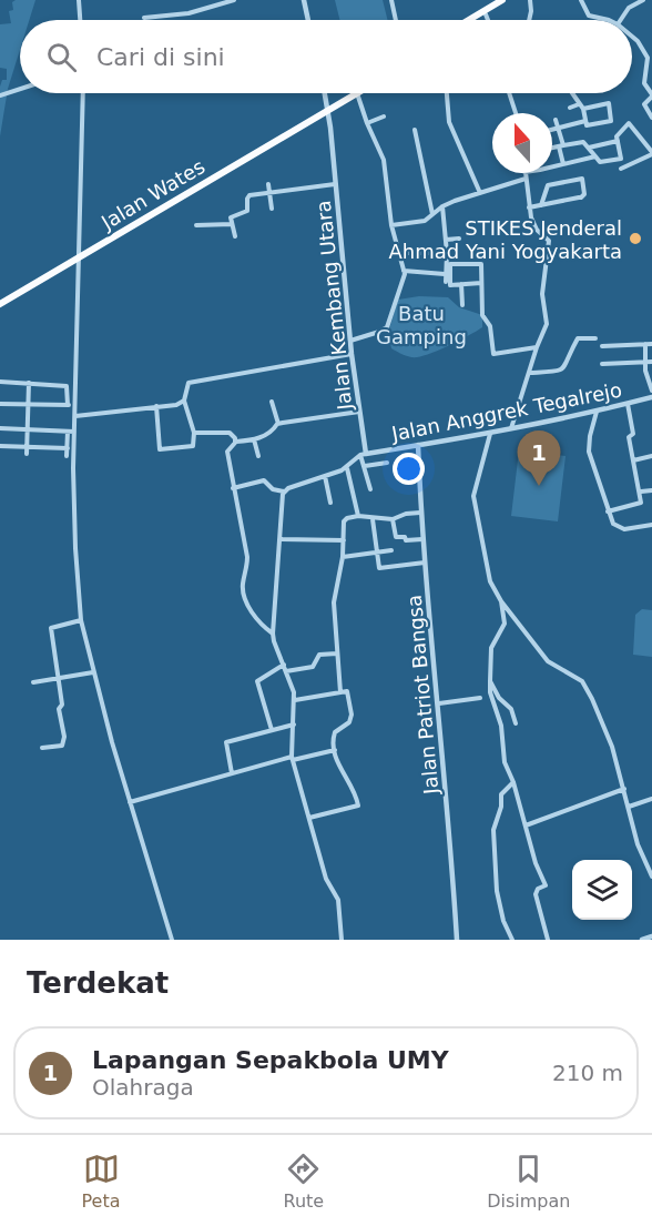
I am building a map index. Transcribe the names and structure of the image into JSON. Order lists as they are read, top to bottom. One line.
{"streets":{"highway":["Jalan Wates"],"street":["Jalan Kembang Utara","Jalan Anggrek Tegalrejo","Jalan Patriot Bangsa"]},"crossings":[["Jalan Wates","Jalan Kembang Utara"],["Jalan Kembang Utara","Jalan Anggrek Tegalrejo"],["Jalan Anggrek Tegalrejo","Jalan Patriot Bangsa"]],"parks":["Batu Gamping"],"places":["STIKES Jenderal Ahmad Yani Yogyakarta"],"north":"top","page":{"search":"Cari di sini","pins":"1","heading":"Terdekat","list":[{"mark":"1","name":"Lapangan Sepakbola UMY","note":"Olahraga","value":"210 m"}],"nav":["Peta","Rute","Disimpan"]}}
